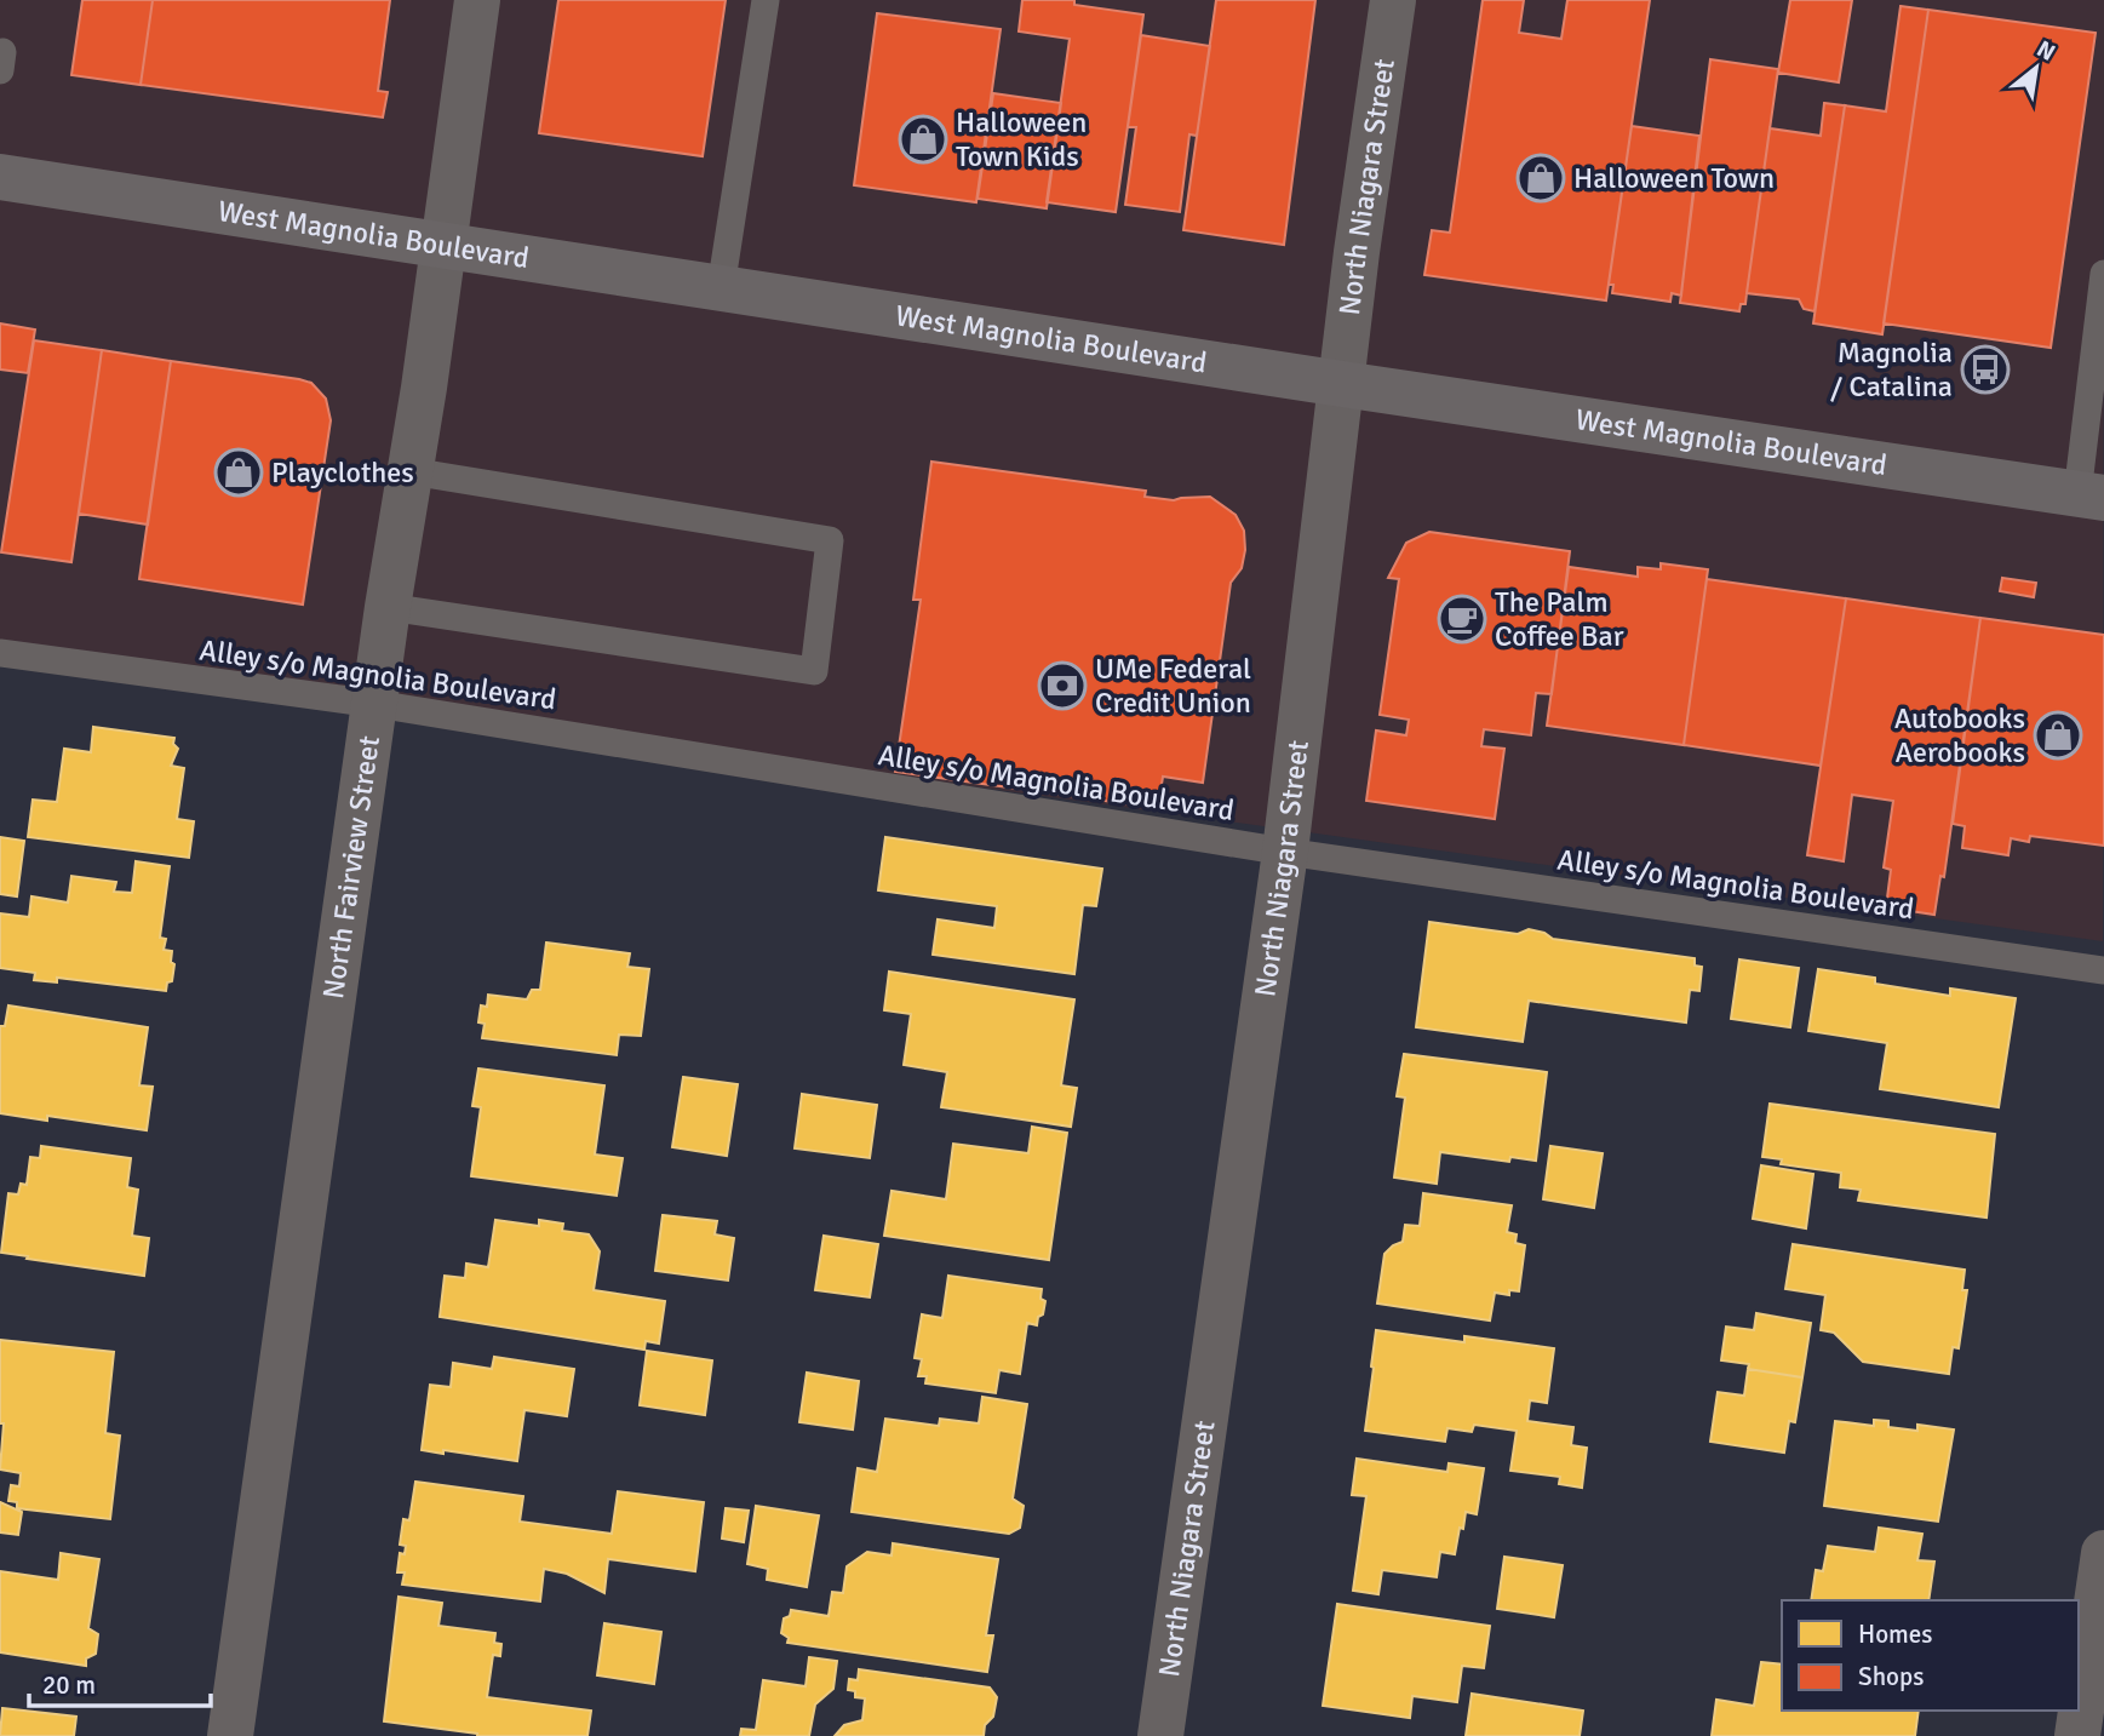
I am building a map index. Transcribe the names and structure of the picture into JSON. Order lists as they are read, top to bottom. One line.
{"streets":{"main road":["West Magnolia Boulevard"],"street":["North Niagara Street","North Fairview Street"],"lane":["Alley s/o Magnolia Boulevard"]},"crossings":[["North Niagara Street","West Magnolia Boulevard"],["North Niagara Street","Alley s/o Magnolia Boulevard"],["West Magnolia Boulevard","North Fairview Street"],["Alley s/o Magnolia Boulevard","North Fairview Street"]],"places":{"shop":["Halloween Town Kids","Halloween Town","Playclothes","Autobooks Aerobooks"],"bus stop":["Magnolia / Catalina"],"cafe":["The Palm Coffee Bar"],"bank":["UMe Federal Credit Union"]},"legend":["Homes","Shops"],"scale_bar":"20 m","north":"top right"}
